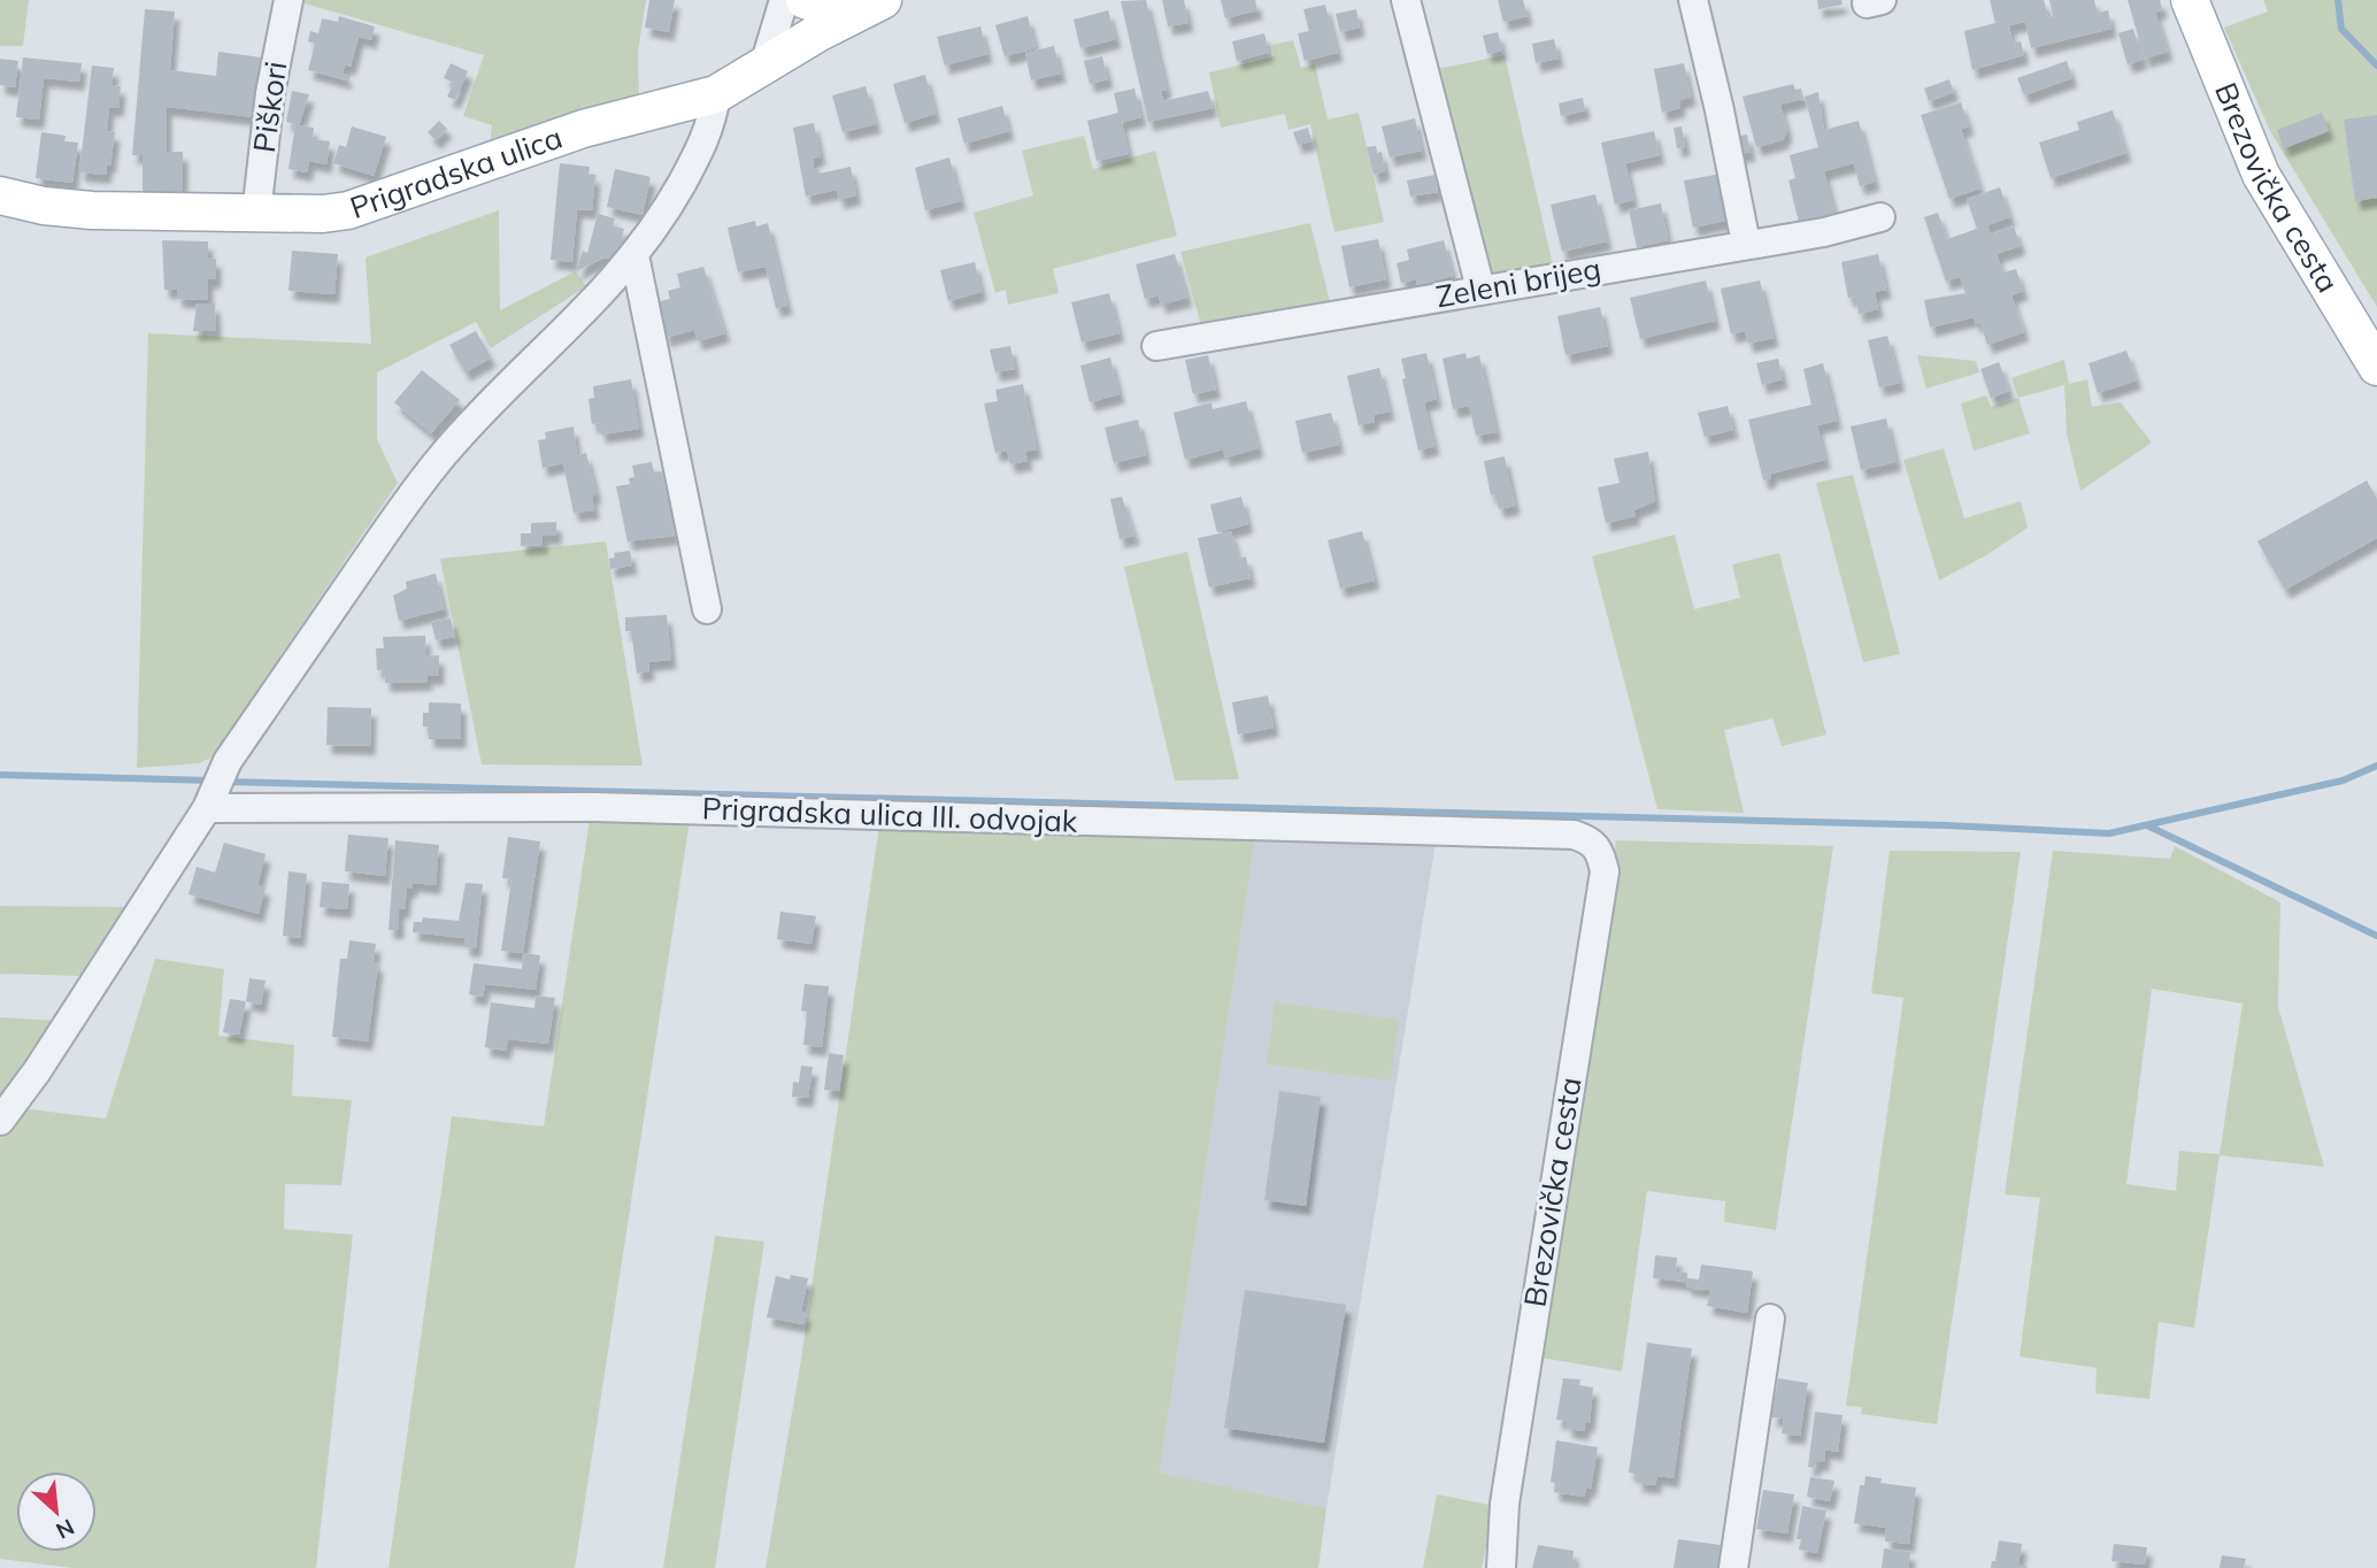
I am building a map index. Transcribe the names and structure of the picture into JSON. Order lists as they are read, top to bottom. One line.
{"streets":{"main road":["Prigradska ulica","Brezovička cesta"],"street":["Piškori","Zeleni brijeg","Prigradska ulica III. odvojak"]},"crossings":[["Piškori","Prigradska ulica"],["Brezovička cesta","Prigradska ulica III. odvojak"]],"north":"bottom right"}
